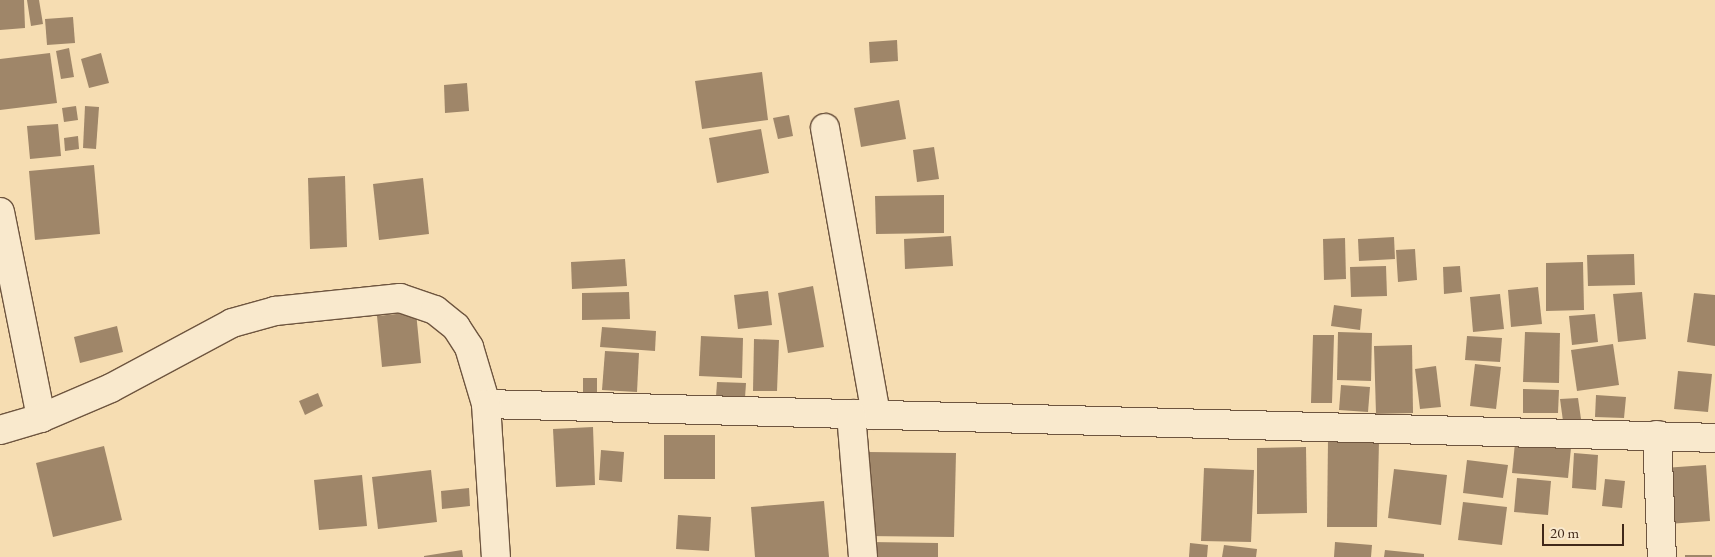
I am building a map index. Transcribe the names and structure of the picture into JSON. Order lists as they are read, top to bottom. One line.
{"scale_bar":"20 m"}
